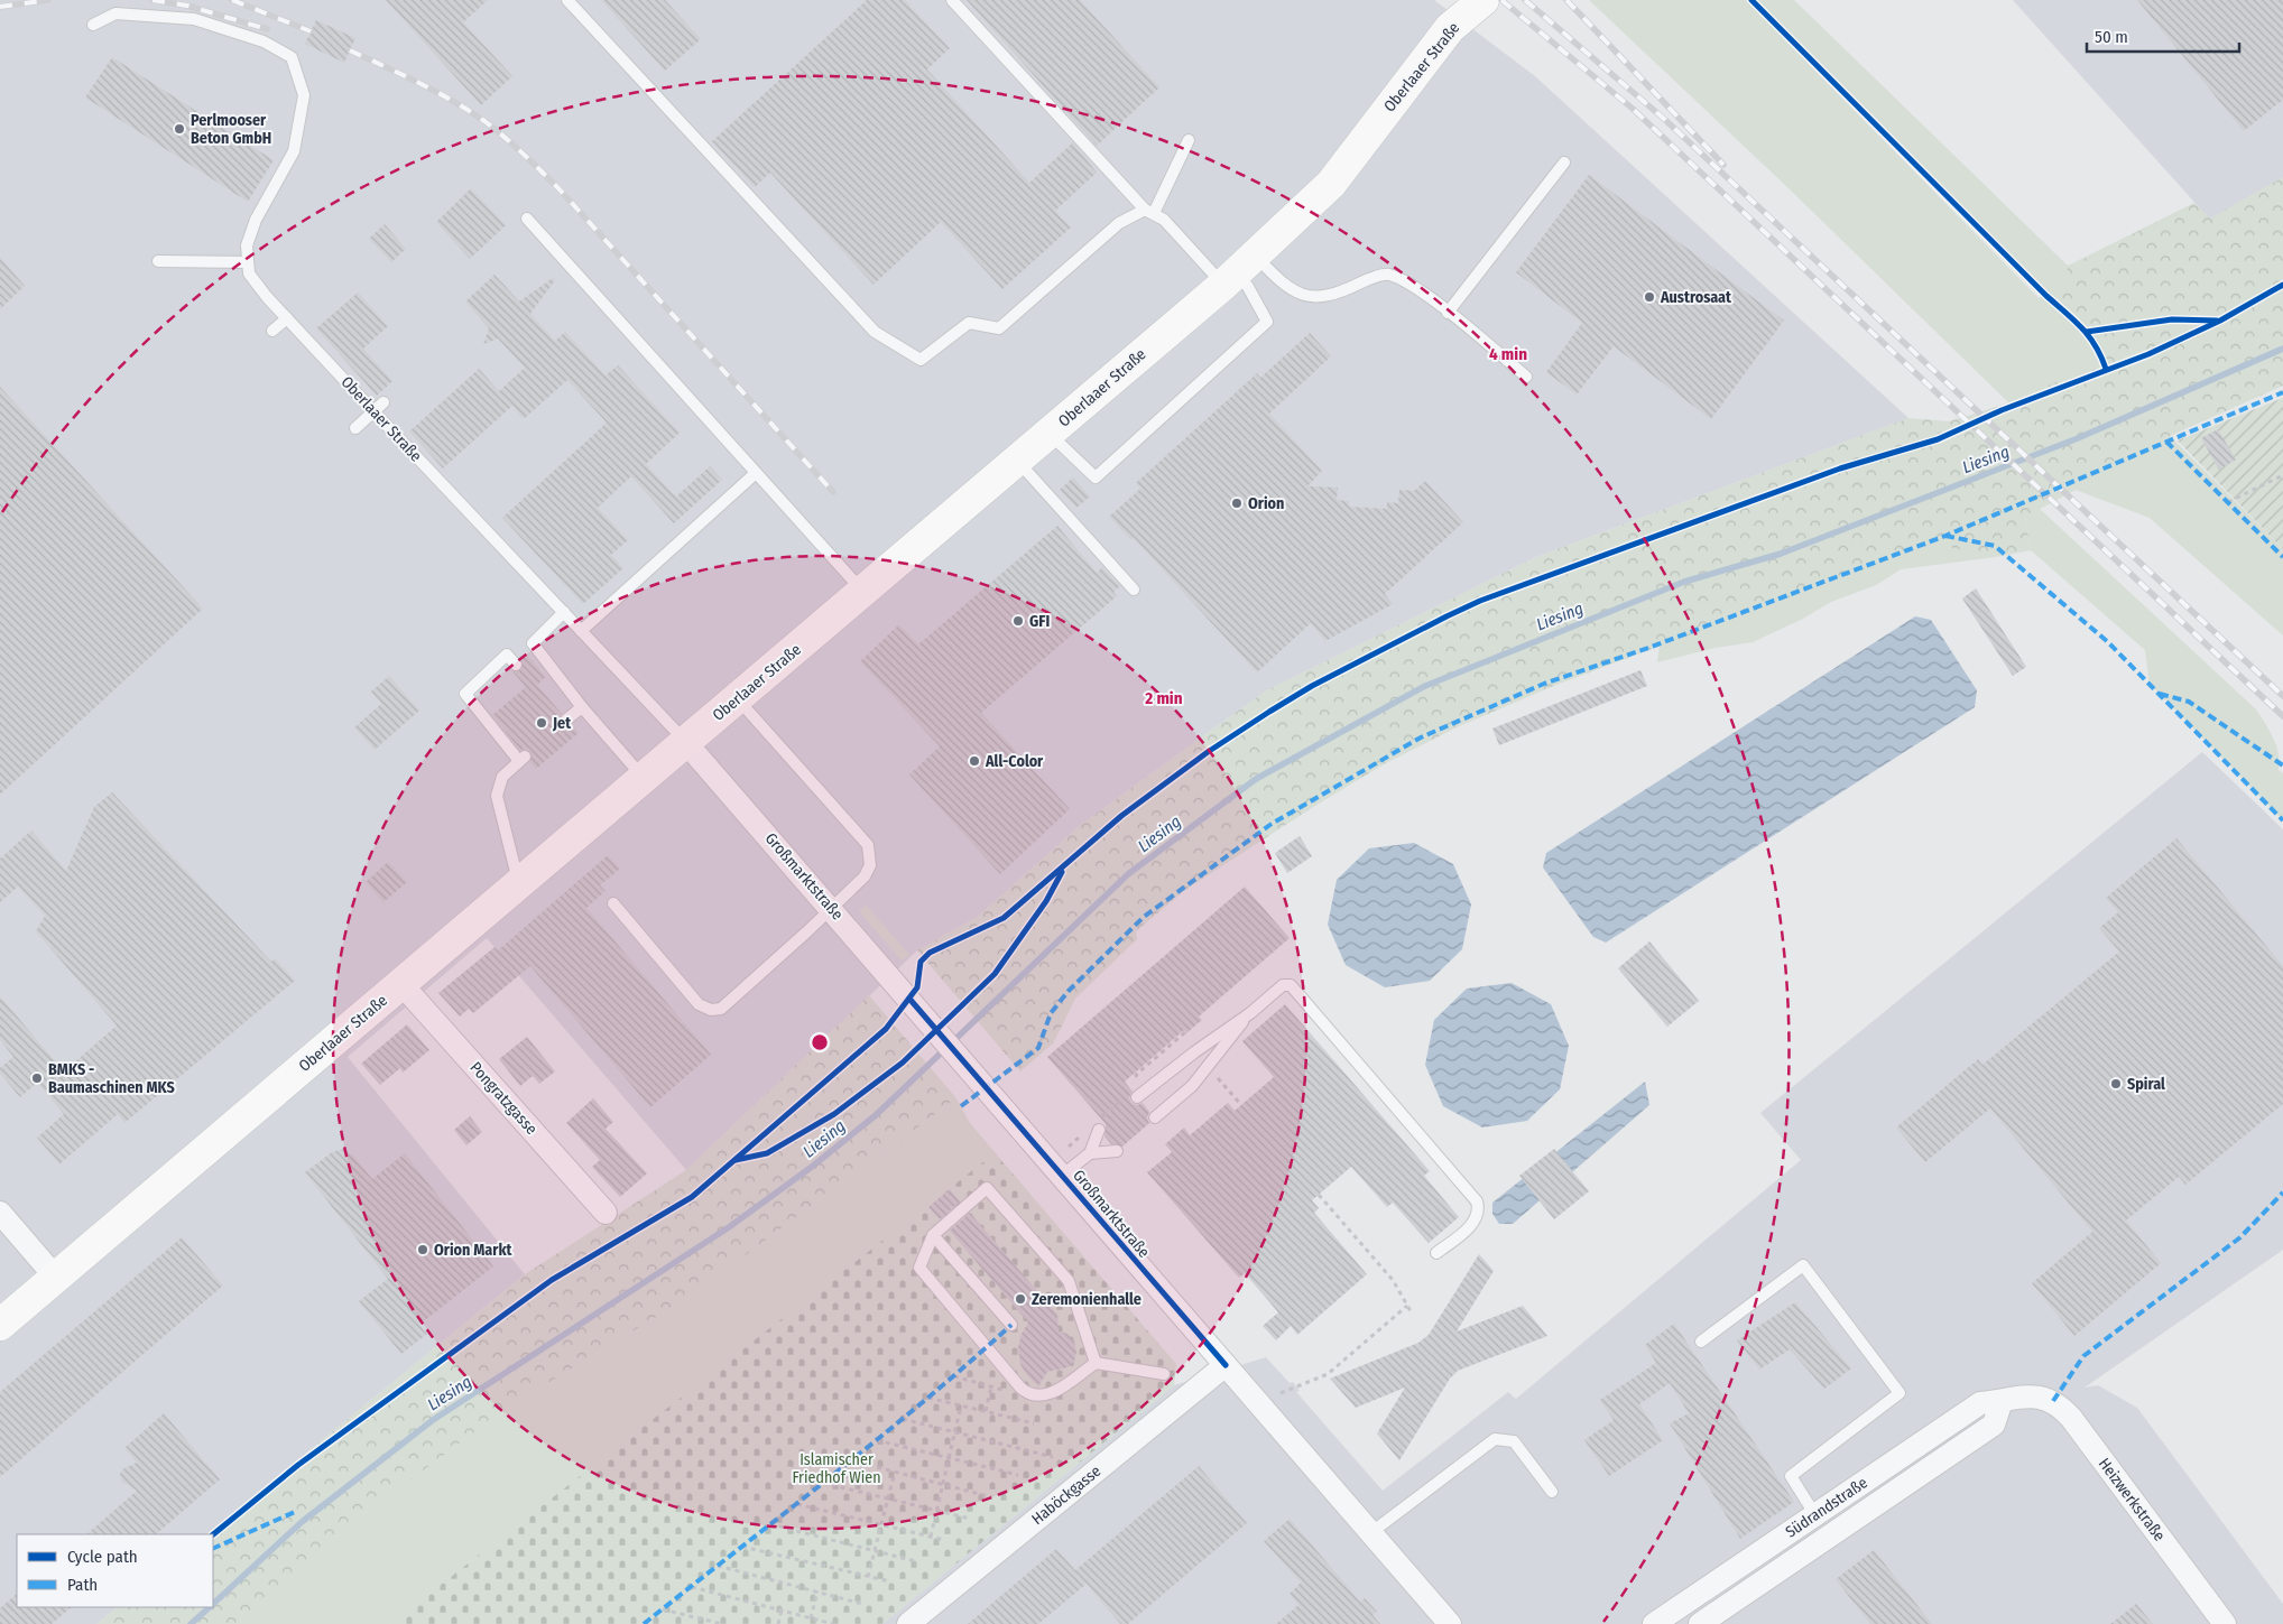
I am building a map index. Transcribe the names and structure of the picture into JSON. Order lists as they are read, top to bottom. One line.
{"streets":{"main road":["Oberlaaer Straße"],"street":["Großmarktstraße","Pongratzgasse","Haböckgasse","Heizwerkstraße","Südrandstraße"]},"crossings":[["Oberlaaer Straße","Großmarktstraße"],["Oberlaaer Straße","Pongratzgasse"],["Großmarktstraße","Haböckgasse"],["Heizwerkstraße","Südrandstraße"]],"water":["Liesing"],"parks":["Islamischer Friedhof Wien"],"places":["Perlmooser Beton GmbH","Austrosaat","Orion","GFI","Jet","All-Color","BMKS - Baumaschinen MKS","Spiral","Orion Markt","Zeremonienhalle"],"legend":["Cycle path","Path"],"scale_bar":"50 m","rings":["4 min","2 min"]}
